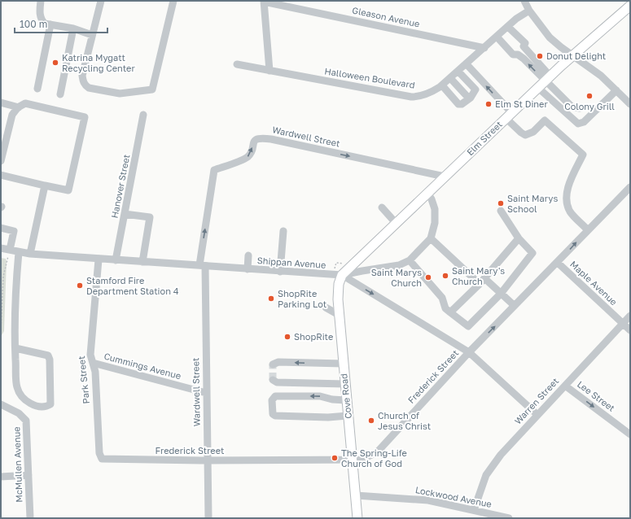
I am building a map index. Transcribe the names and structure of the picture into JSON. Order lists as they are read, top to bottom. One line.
{"streets":{"main road":["Elm Street","Cove Road"],"street":["Gleason Avenue","Halloween Boulevard","Wardwell Street","Hanover Street","Shippan Avenue","Maple Avenue","Cummings Avenue","Frederick Street","Park Street","Lee Street","Warren Street","McMullen Avenue","Lockwood Avenue"]},"crossings":[["Gleason Avenue","Halloween Boulevard"],["Wardwell Street","Elm Street"],["Wardwell Street","Shippan Avenue"],["Wardwell Street","Cummings Avenue"],["Wardwell Street","Frederick Street"],["Elm Street","Shippan Avenue"],["Elm Street","Cove Road"],["Hanover Street","Shippan Avenue"],["Shippan Avenue","Frederick Street"],["Shippan Avenue","Park Street"],["Shippan Avenue","Cove Road"],["Shippan Avenue","Warren Street"],["Maple Avenue","Frederick Street"],["Maple Avenue","Warren Street"],["Cummings Avenue","Park Street"],["Frederick Street","Park Street"],["Frederick Street","Cove Road"],["Cove Road","Lockwood Avenue"],["Lee Street","Warren Street"],["Warren Street","Lockwood Avenue"]],"one_way":["Lee Street"],"places":["Donut Delight","Katrina Mygatt Recycling Center","Colony Grill","Elm St Diner","Saint Marys School","Saint Mary's Church","Saint Marys Church","Stamford Fire Department Station 4","ShopRite Parking Lot","ShopRite","Church of Jesus Christ","The Spring-Life Church of God"],"scale_bar":"100 m"}
